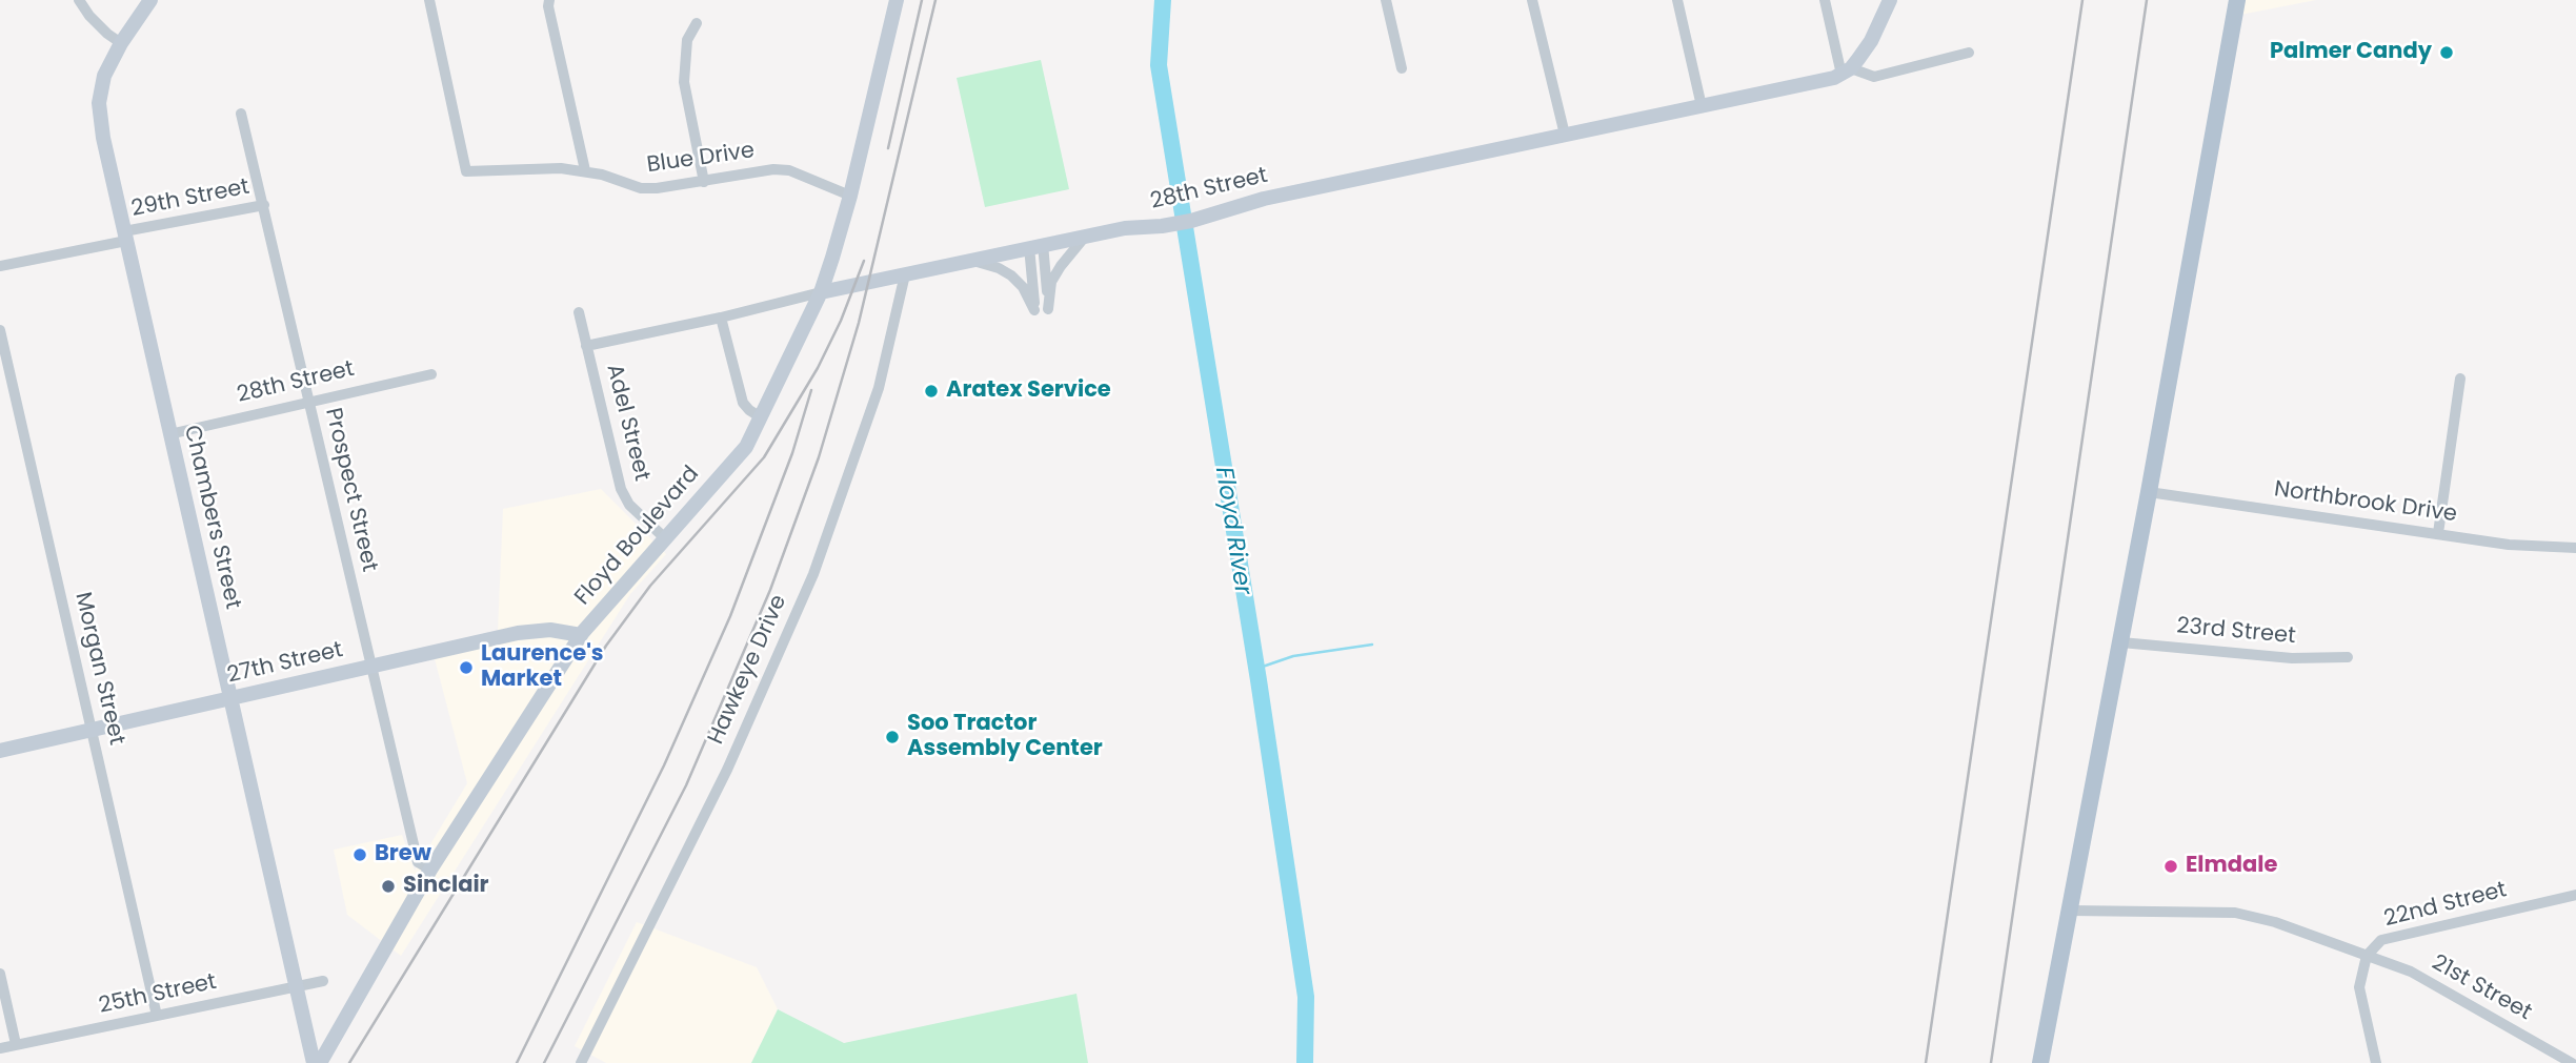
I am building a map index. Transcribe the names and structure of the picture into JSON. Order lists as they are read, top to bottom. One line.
{"streets":{"main road":["28th Street","Chambers Street","Floyd Boulevard","27th Street"],"street":["Blue Drive","29th Street","Adel Street","Prospect Street","Northbrook Drive","23rd Street","Morgan Street","Hawkeye Drive","22nd Street","21st Street","25th Street"]},"crossings":[["Blue Drive","Floyd Boulevard"],["28th Street","Adel Street"],["28th Street","Prospect Street"],["28th Street","Chambers Street"],["28th Street","Floyd Boulevard"],["28th Street","Hawkeye Drive"],["29th Street","Prospect Street"],["29th Street","Chambers Street"],["Adel Street","Floyd Boulevard"],["Prospect Street","Floyd Boulevard"],["Prospect Street","27th Street"],["Chambers Street","27th Street"],["Chambers Street","25th Street"],["Floyd Boulevard","27th Street"],["27th Street","Morgan Street"],["Morgan Street","25th Street"],["22nd Street","21st Street"]],"water":["Floyd River"],"places":["Palmer Candy","Aratex Service","Laurence's Market","Soo Tractor Assembly Center","Brew","Elmdale","Sinclair"]}
